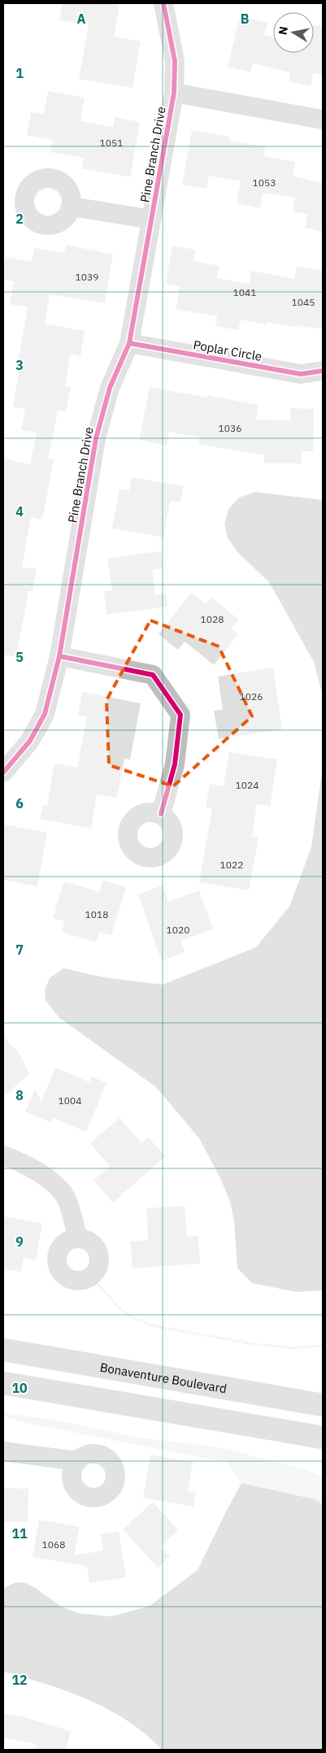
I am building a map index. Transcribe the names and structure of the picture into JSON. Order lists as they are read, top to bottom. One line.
{"streets":{"main road":["Bonaventure Boulevard"],"street":["Pine Branch Drive","Poplar Circle"]},"crossings":[["Pine Branch Drive","Poplar Circle"]],"house_numbers":["1051","1053","1039","1041","1045","1036","1028","1026","1024","1022","1018","1020","1004","1068"],"north":"left","grid":{"columns":["A","B"],"rows":["1","2","3","4","5","6","7","8","9","10","11","12"]}}
